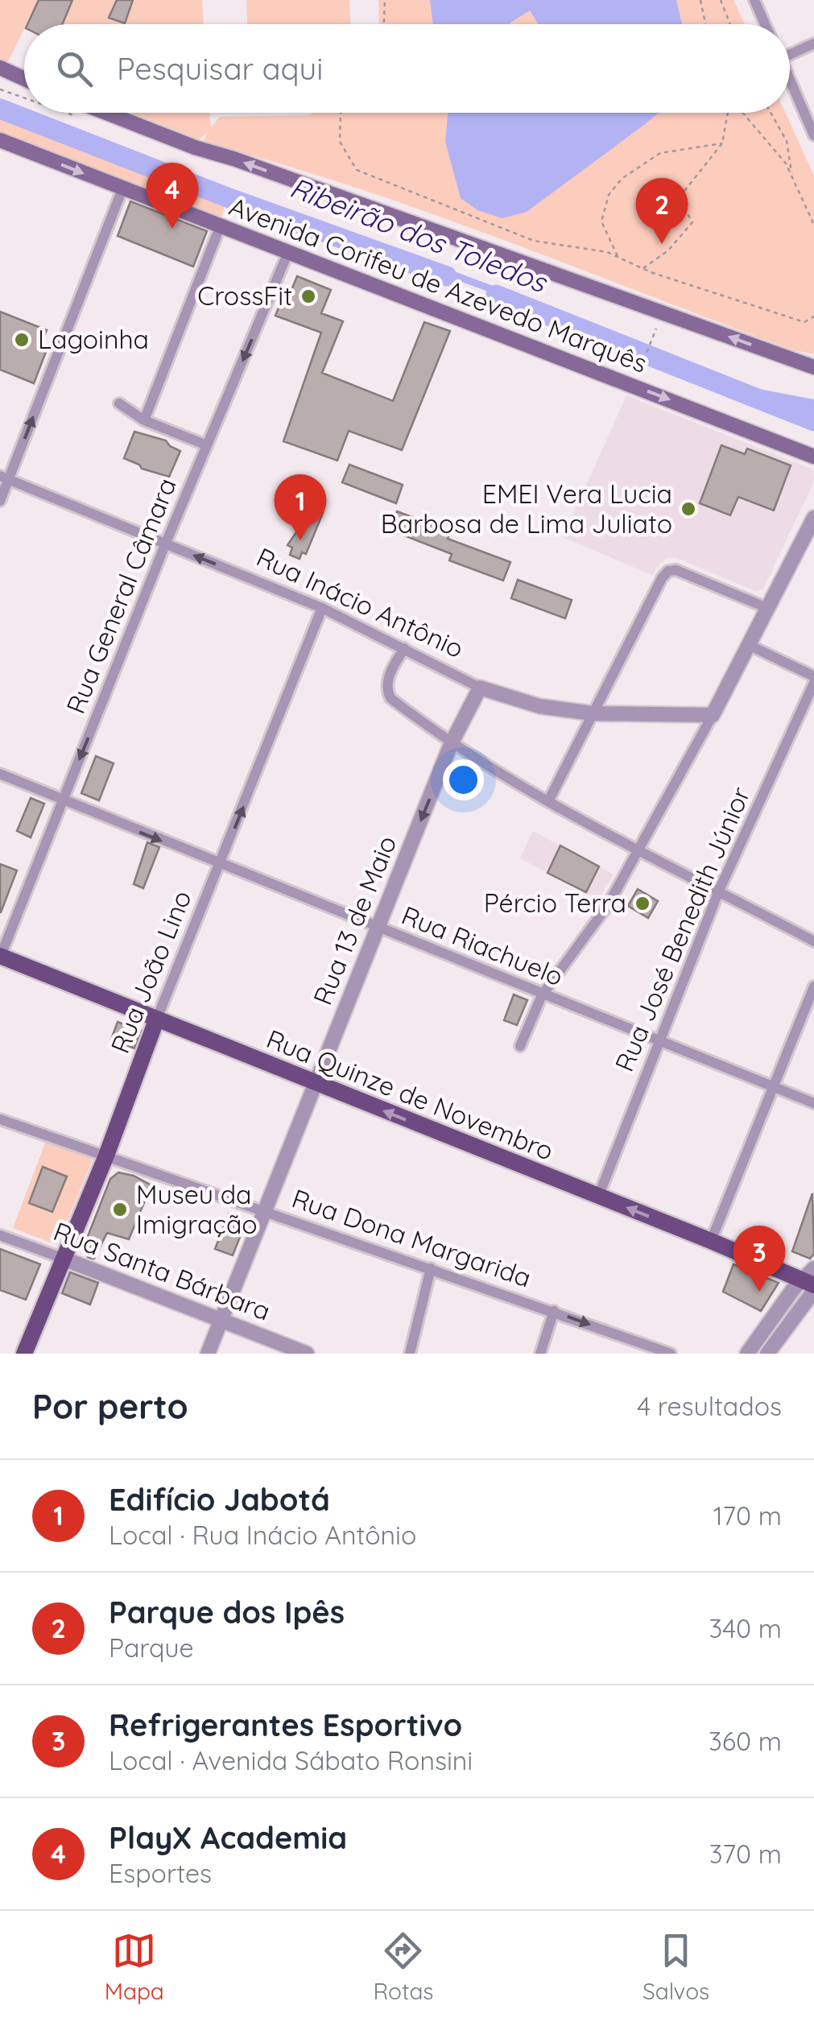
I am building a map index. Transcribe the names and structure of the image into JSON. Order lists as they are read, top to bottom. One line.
{"streets":{"main road":["Avenida Corifeu de Azevedo Marquês","Rua João Lino","Rua Quinze de Novembro"],"street":["Rua General Câmara","Rua Inácio Antônio","Rua 13 de Maio","Rua José Benedith Júnior","Rua Riachuelo","Rua Dona Margarida","Rua Santa Bárbara"]},"crossings":[["Avenida Corifeu de Azevedo Marquês","Rua General Câmara"],["Rua General Câmara","Rua Inácio Antônio"],["Rua General Câmara","Rua Riachuelo"],["Rua General Câmara","Rua Quinze de Novembro"],["Rua Inácio Antônio","Rua 13 de Maio"],["Rua Inácio Antônio","Rua João Lino"],["Rua 13 de Maio","Rua Riachuelo"],["Rua 13 de Maio","Rua Quinze de Novembro"],["Rua 13 de Maio","Rua Dona Margarida"],["Rua 13 de Maio","Rua Santa Bárbara"],["Rua José Benedith Júnior","Rua Riachuelo"],["Rua José Benedith Júnior","Rua Quinze de Novembro"],["Rua Riachuelo","Rua João Lino"],["Rua João Lino","Rua Quinze de Novembro"],["Rua João Lino","Rua Dona Margarida"],["Rua João Lino","Rua Santa Bárbara"]],"one_way":["Rua Quinze de Novembro"],"water":["Ribeirão dos Toledos"],"places":["CrossFit","Lagoinha","EMEI Vera Lucia Barbosa de Lima Juliato","Pércio Terra","Museu da Imigração"],"page":{"search":"Pesquisar aqui","pins":["4","2","1","3"],"heading":["Por perto","4 resultados"],"list":[{"mark":"1","name":"Edifício Jabotá","note":"Local · Rua Inácio Antônio","value":"170 m"},{"mark":"2","name":"Parque dos Ipês","note":"Parque","value":"340 m"},{"mark":"3","name":"Refrigerantes Esportivo","note":"Local · Avenida Sábato Ronsini","value":"360 m"},{"mark":"4","name":"PlayX Academia","note":"Esportes","value":"370 m"}],"nav":["Mapa","Rotas","Salvos"]}}
